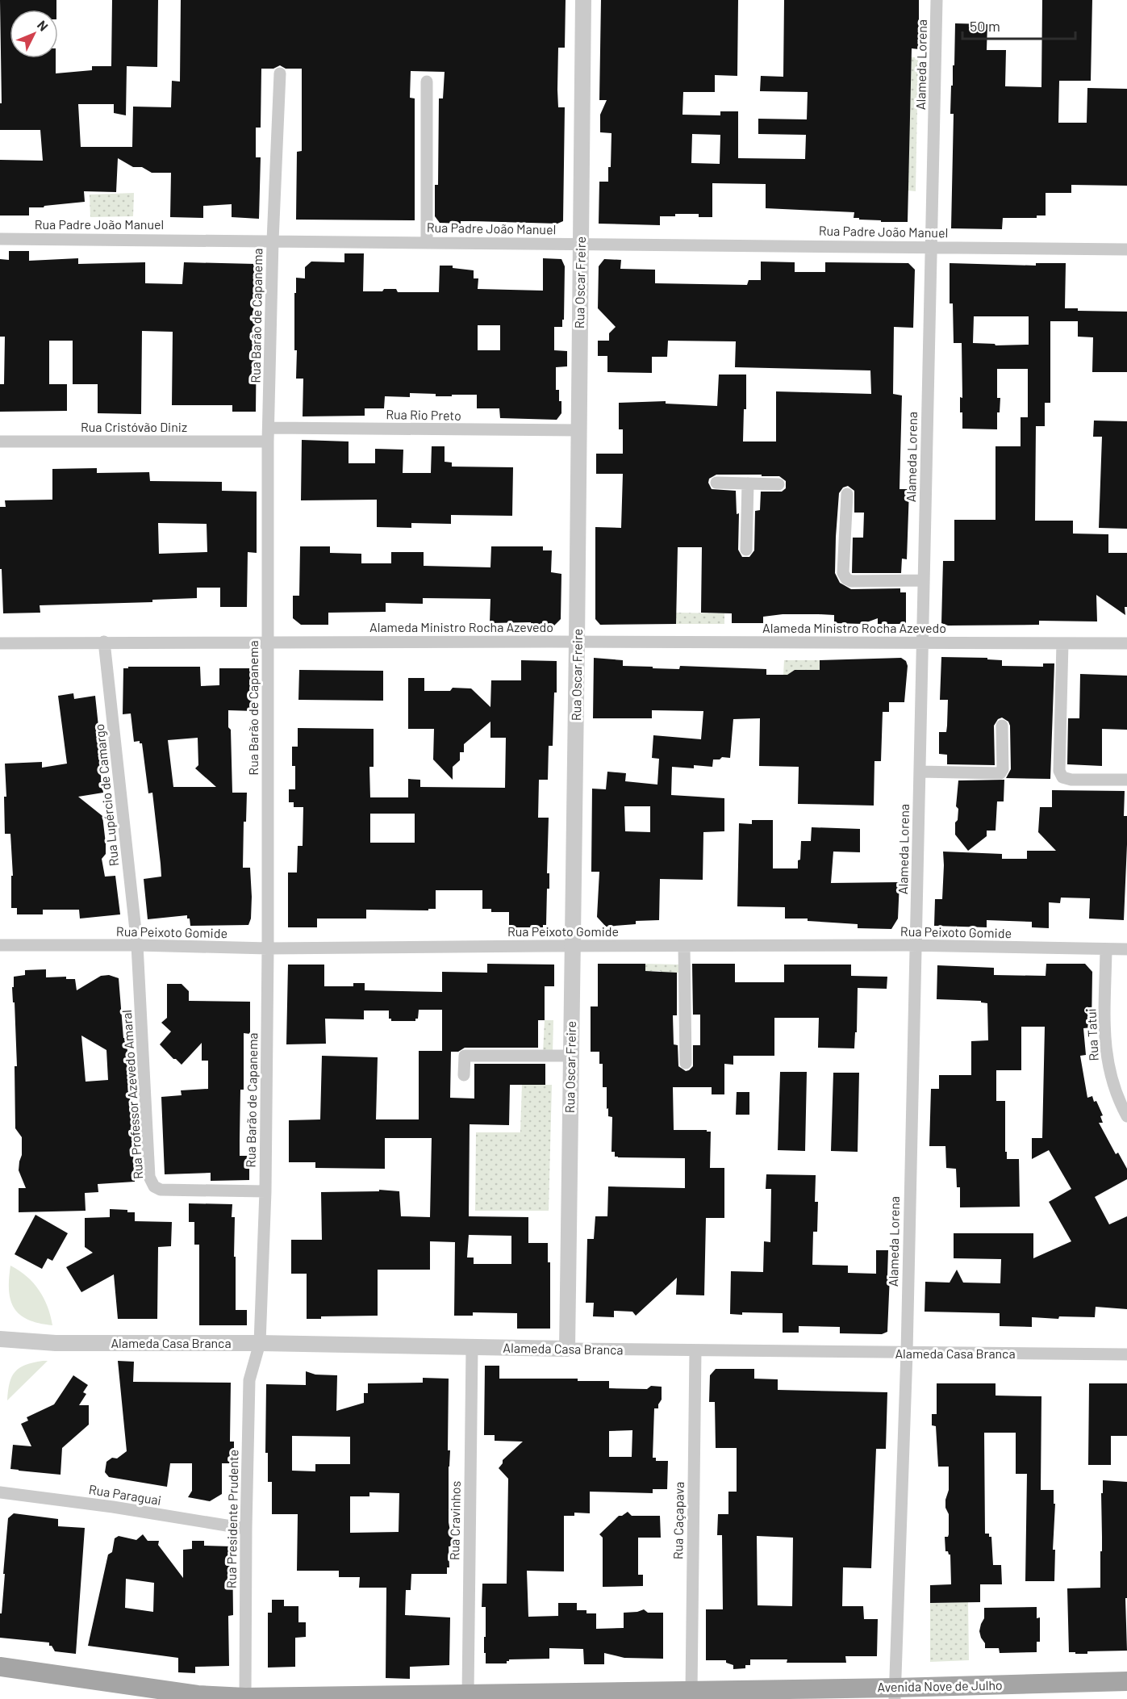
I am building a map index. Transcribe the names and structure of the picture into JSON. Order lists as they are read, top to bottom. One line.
{"streets":{"main road":["Avenida Nove de Julho"],"street":["Alameda Lorena","Rua Padre João Manuel","Rua Oscar Freire","Rua Barão de Capanema","Rua Rio Preto","Rua Cristóvão Diniz","Alameda Ministro Rocha Azevedo","Rua Lupércio de Camargo","Rua Peixoto Gomide","Rua Tatui","Rua Professor Azevedo Amaral","Alameda Casa Branca","Rua Paraguai","Rua Presidente Prudente","Rua Cravinhos","Rua Caçapava"]},"crossings":[["Alameda Lorena","Rua Padre João Manuel"],["Alameda Lorena","Alameda Ministro Rocha Azevedo"],["Alameda Lorena","Rua Peixoto Gomide"],["Alameda Lorena","Alameda Casa Branca"],["Alameda Lorena","Avenida Nove de Julho"],["Rua Padre João Manuel","Rua Oscar Freire"],["Rua Padre João Manuel","Rua Barão de Capanema"],["Rua Oscar Freire","Rua Rio Preto"],["Rua Oscar Freire","Alameda Ministro Rocha Azevedo"],["Rua Oscar Freire","Rua Peixoto Gomide"],["Rua Oscar Freire","Alameda Casa Branca"],["Rua Barão de Capanema","Rua Rio Preto"],["Rua Barão de Capanema","Rua Cristóvão Diniz"],["Rua Barão de Capanema","Alameda Ministro Rocha Azevedo"],["Rua Barão de Capanema","Rua Peixoto Gomide"],["Rua Barão de Capanema","Rua Professor Azevedo Amaral"],["Rua Barão de Capanema","Alameda Casa Branca"],["Rua Barão de Capanema","Rua Presidente Prudente"],["Alameda Ministro Rocha Azevedo","Rua Lupércio de Camargo"],["Rua Lupércio de Camargo","Rua Peixoto Gomide"],["Rua Lupércio de Camargo","Rua Professor Azevedo Amaral"],["Rua Peixoto Gomide","Rua Tatui"],["Rua Peixoto Gomide","Rua Professor Azevedo Amaral"],["Alameda Casa Branca","Rua Presidente Prudente"],["Alameda Casa Branca","Rua Cravinhos"],["Alameda Casa Branca","Rua Caçapava"],["Rua Paraguai","Rua Presidente Prudente"],["Rua Presidente Prudente","Avenida Nove de Julho"],["Rua Cravinhos","Avenida Nove de Julho"],["Rua Caçapava","Avenida Nove de Julho"]],"scale_bar":"50 m","north":"top right"}
